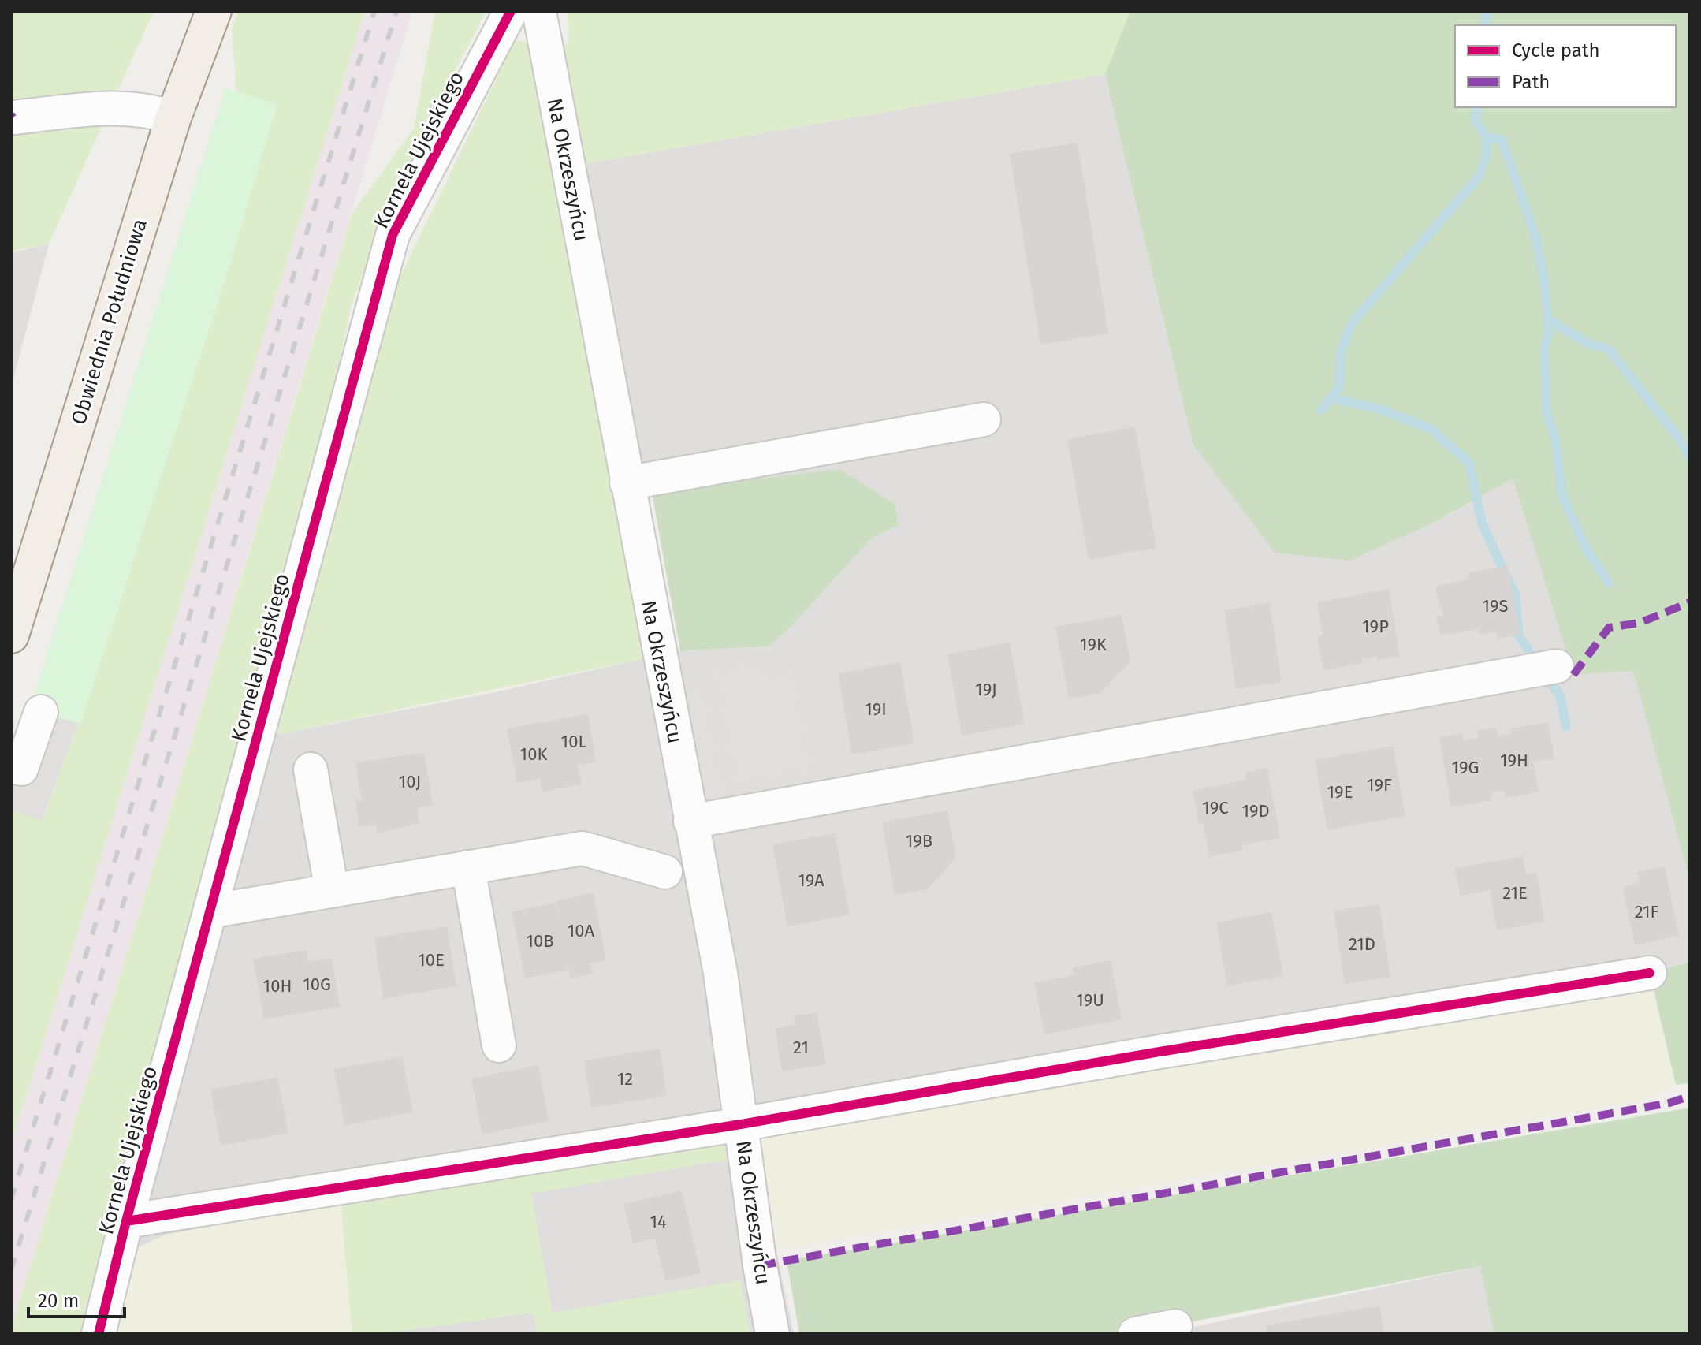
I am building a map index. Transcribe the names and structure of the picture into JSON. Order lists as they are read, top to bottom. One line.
{"streets":{"main road":["Obwiednia Południowa"],"street":["Kornela Ujejskiego","Na Okrzeszyńcu"]},"house_numbers":["19S","19P","19K","19J","19I","10L","10K","19H","19G","10J","19F","19E","19C","19D","19B","19A","21E","21F","10A","10B","21D","10E","10G","10H","19U","21","12","14"],"legend":["Cycle path","Path"],"scale_bar":"20 m"}
